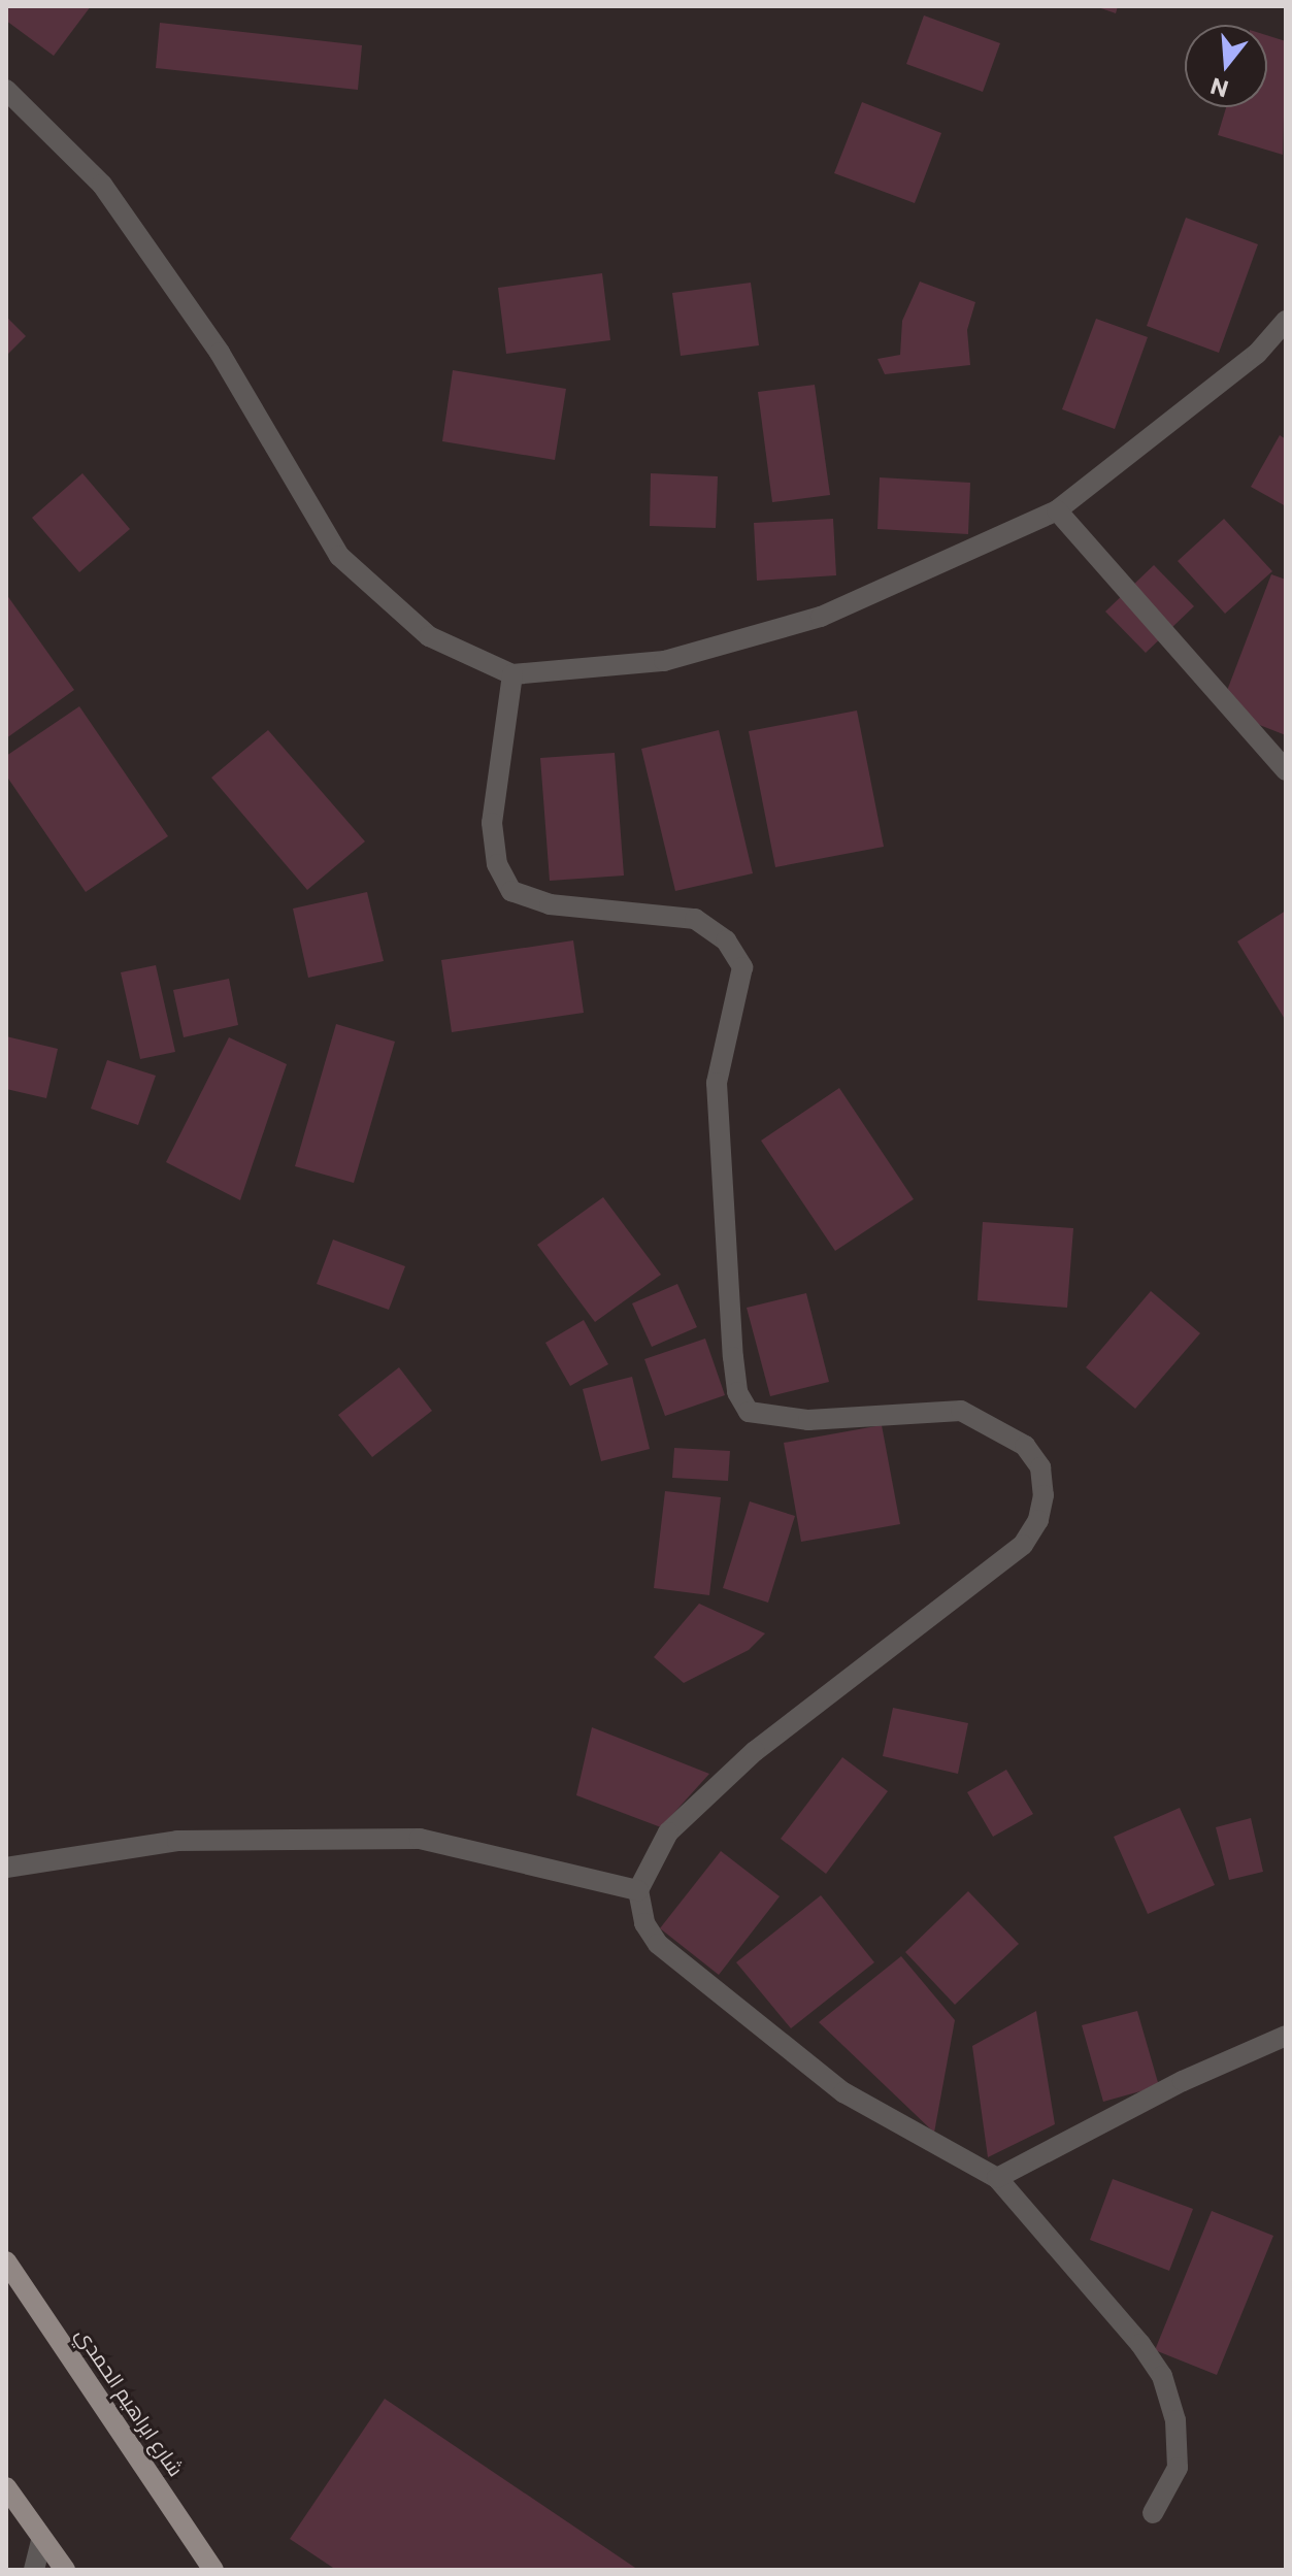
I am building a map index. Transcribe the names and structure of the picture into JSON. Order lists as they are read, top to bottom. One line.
{"streets":{"main road":["شارع ابراهيم الحمدي"]},"north":"bottom"}
